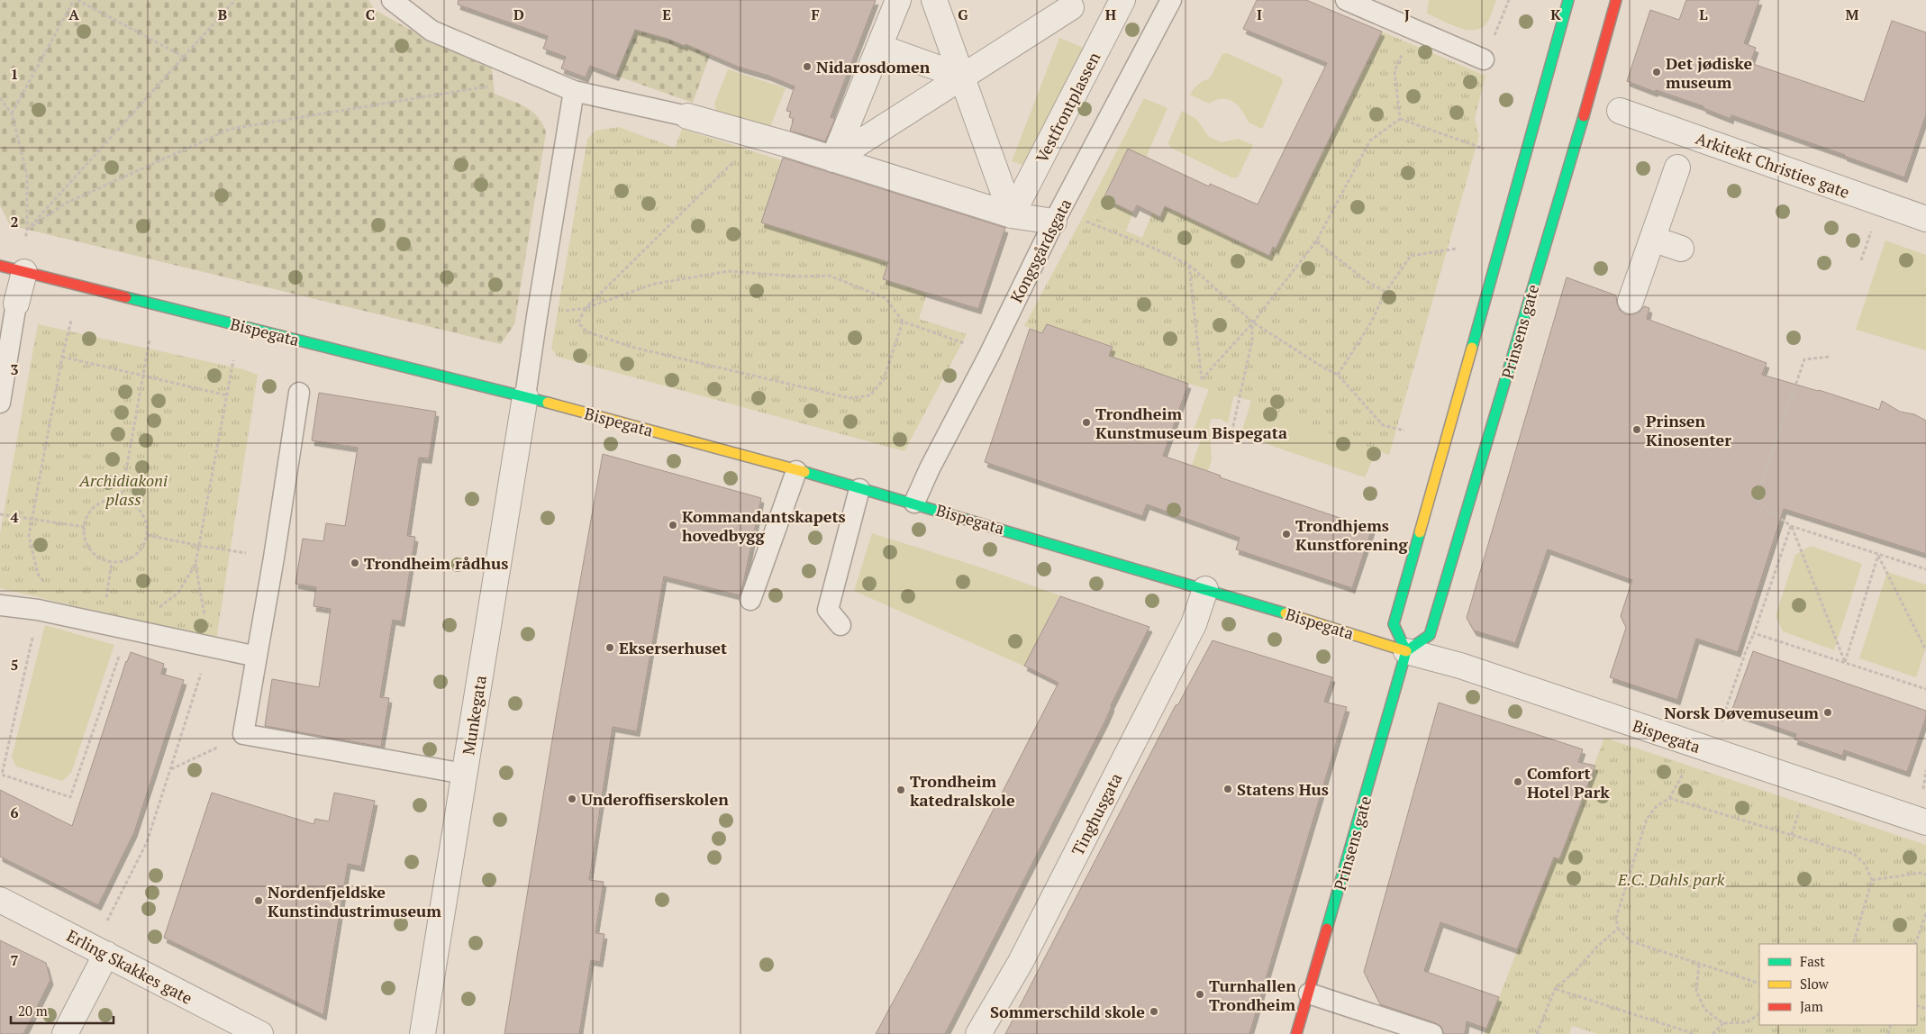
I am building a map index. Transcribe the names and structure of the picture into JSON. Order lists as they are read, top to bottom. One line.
{"streets":{"main road":["Bispegata","Prinsens gate"],"street":["Vestfrontplassen","Arkitekt Christies gate","Munkegata","Tinghusgata","Erling Skakkes gate"],"lane":["Kongsgårdsgata"]},"crossings":[["Kongsgårdsgata","Bispegata"],["Bispegata","Prinsens gate"],["Bispegata","Munkegata"],["Bispegata","Tinghusgata"]],"parks":["Archidiakoni plass","E.C. Dahls park"],"places":["Nidarosdomen","Det jødiske museum","Trondheim Kunstmuseum Bispegata","Prinsen Kinosenter","Kommandantskapets hovedbygg","Trondhjems Kunstforening","Trondheim rådhus","Ekserserhuset","Norsk Døvemuseum","Comfort Hotel Park","Statens Hus","Trondheim katedralskole","Underoffiserskolen","Nordenfjeldske Kunstindustrimuseum","Turnhallen Trondheim","Sommerschild skole"],"legend":["Fast","Slow","Jam"],"scale_bar":"20 m","grid":{"columns":["A","B","C","D","E","F","G","H","I","J","K","L","M"],"rows":["1","2","3","4","5","6","7"]}}
